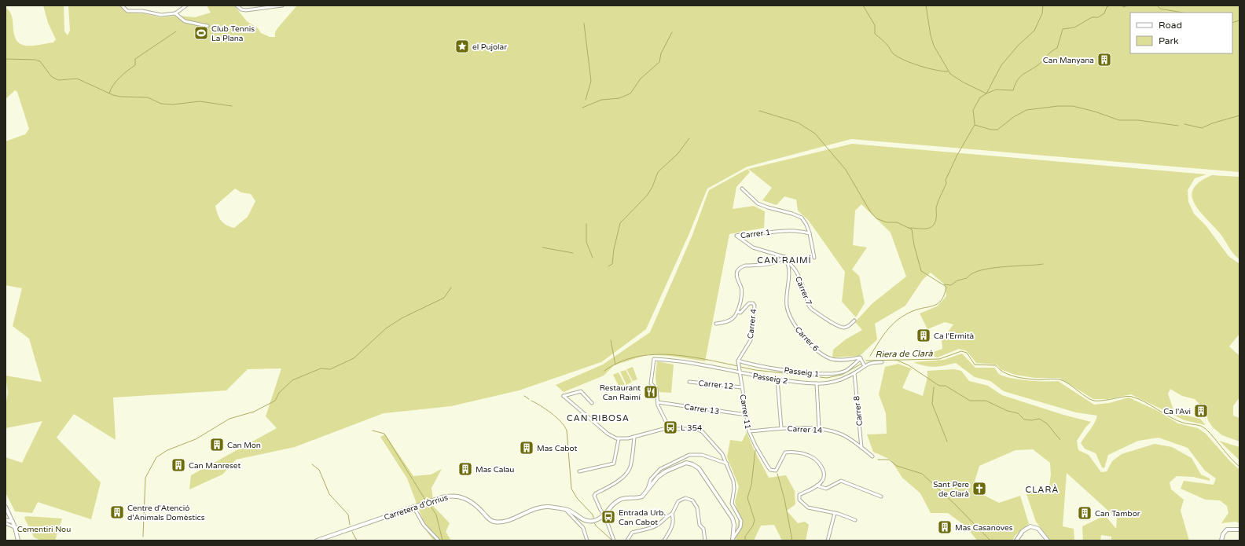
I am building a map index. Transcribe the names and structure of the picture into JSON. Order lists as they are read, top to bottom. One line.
{"streets":{"street":["Carrer 1","Carrer 7","Carrer 4","Carrer 6","Passeig 1","Passeig 2","Carrer 12","Carrer 13","Carrer 8","Carrer 11","Carrer 14","Carretera d'Òrrius"]},"crossings":[["Carrer 7","Carrer 6"],["Carrer 4","Passeig 1"],["Carrer 4","Carrer 11"],["Carrer 6","Passeig 1"],["Passeig 1","Carrer 11"],["Passeig 2","Carrer 13"],["Passeig 2","Carrer 8"],["Passeig 2","Carrer 11"],["Carrer 12","Carrer 11"],["Carrer 13","Carrer 11"],["Carrer 8","Carrer 14"],["Carrer 11","Carrer 14"]],"districts":["CAN RAIMÍ","CAN RIBOSA","CLARÀ"],"water":["Riera de Clarà"],"parks":["Cementiri Nou"],"places":{"sports":["Club Tennis La Plana"],"place":["el Pujolar"],"building":["Can Manyana","Ca l'Ermità","Ca l'Avi","Can Mon","Mas Cabot","Can Manreset","Mas Calau","Centre d'Atenció d'Animals Domèstics","Can Tambor","Mas Casanoves"],"restaurant":["Restaurant Can Raimí"],"bus stop":["L 354","Entrada Urb. Can Cabot"],"church":["Sant Pere de Clarà"]},"legend":["Road","Park"]}
